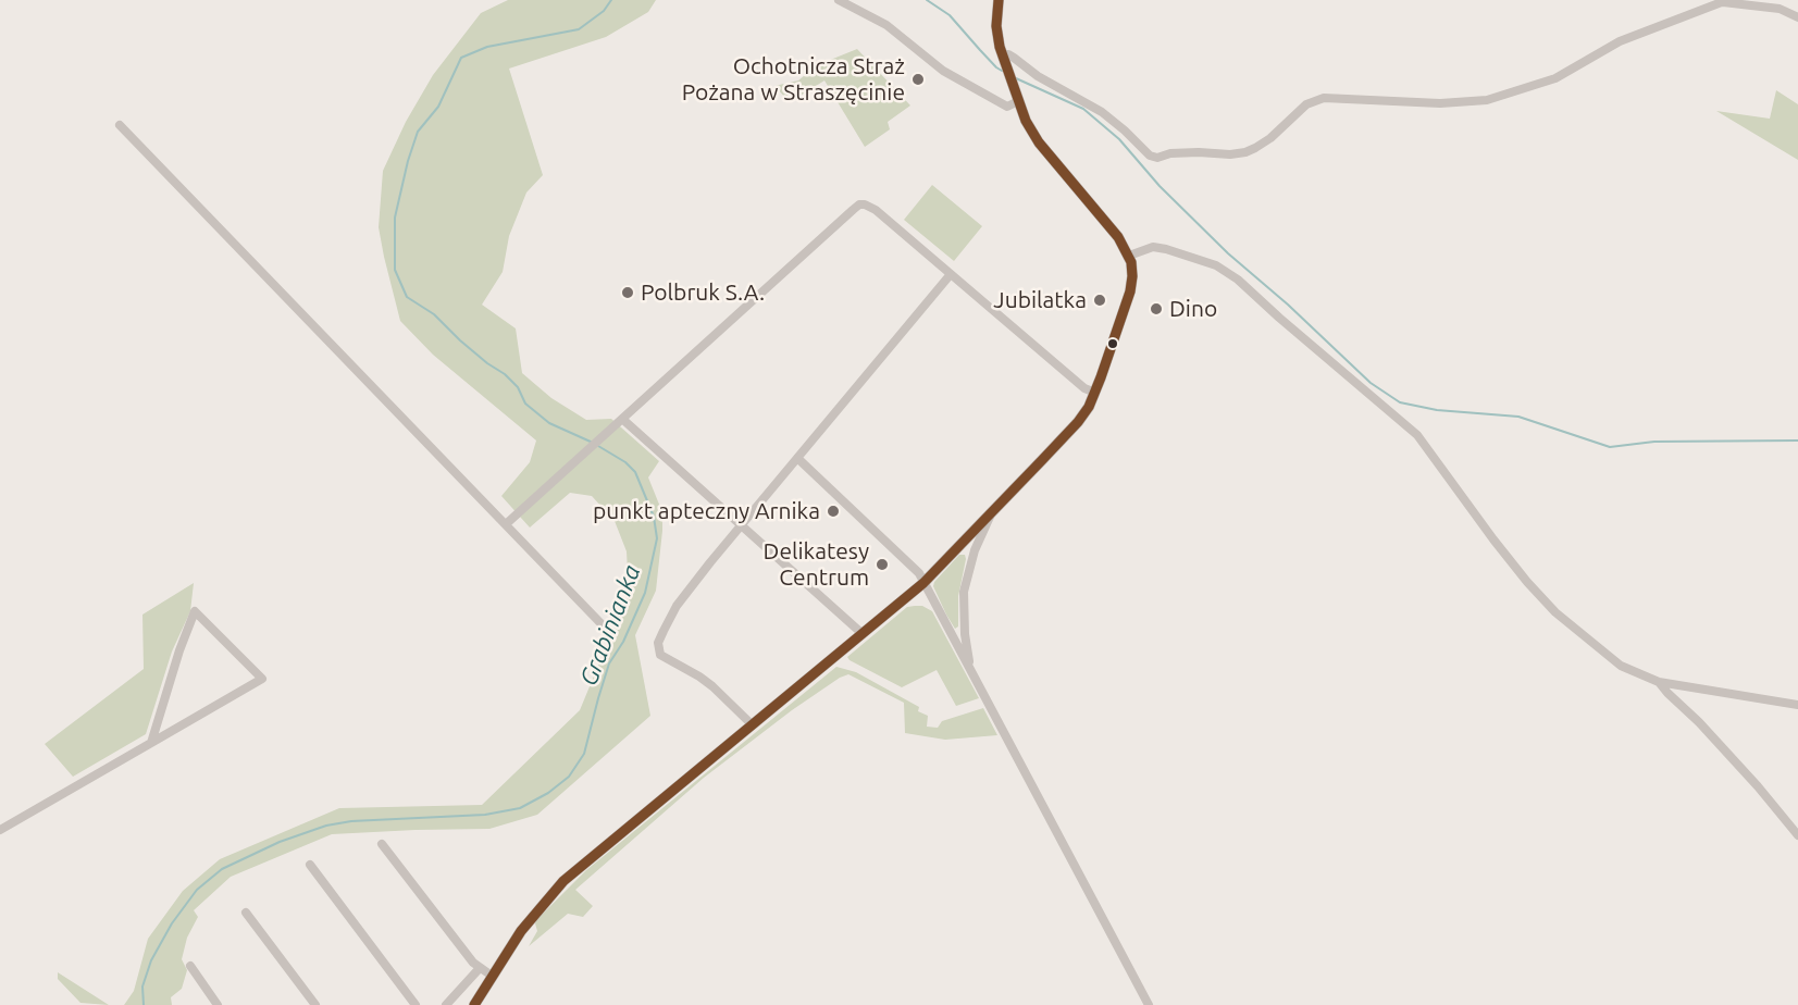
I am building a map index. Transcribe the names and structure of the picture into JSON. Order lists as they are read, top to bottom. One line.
{"water":["Grabinianka"],"places":["Ochotnicza Straż Pożana w Straszęcinie","Polbruk S.A.","Jubilatka","Dino","punkt apteczny Arnika","Delikatesy Centrum"]}
